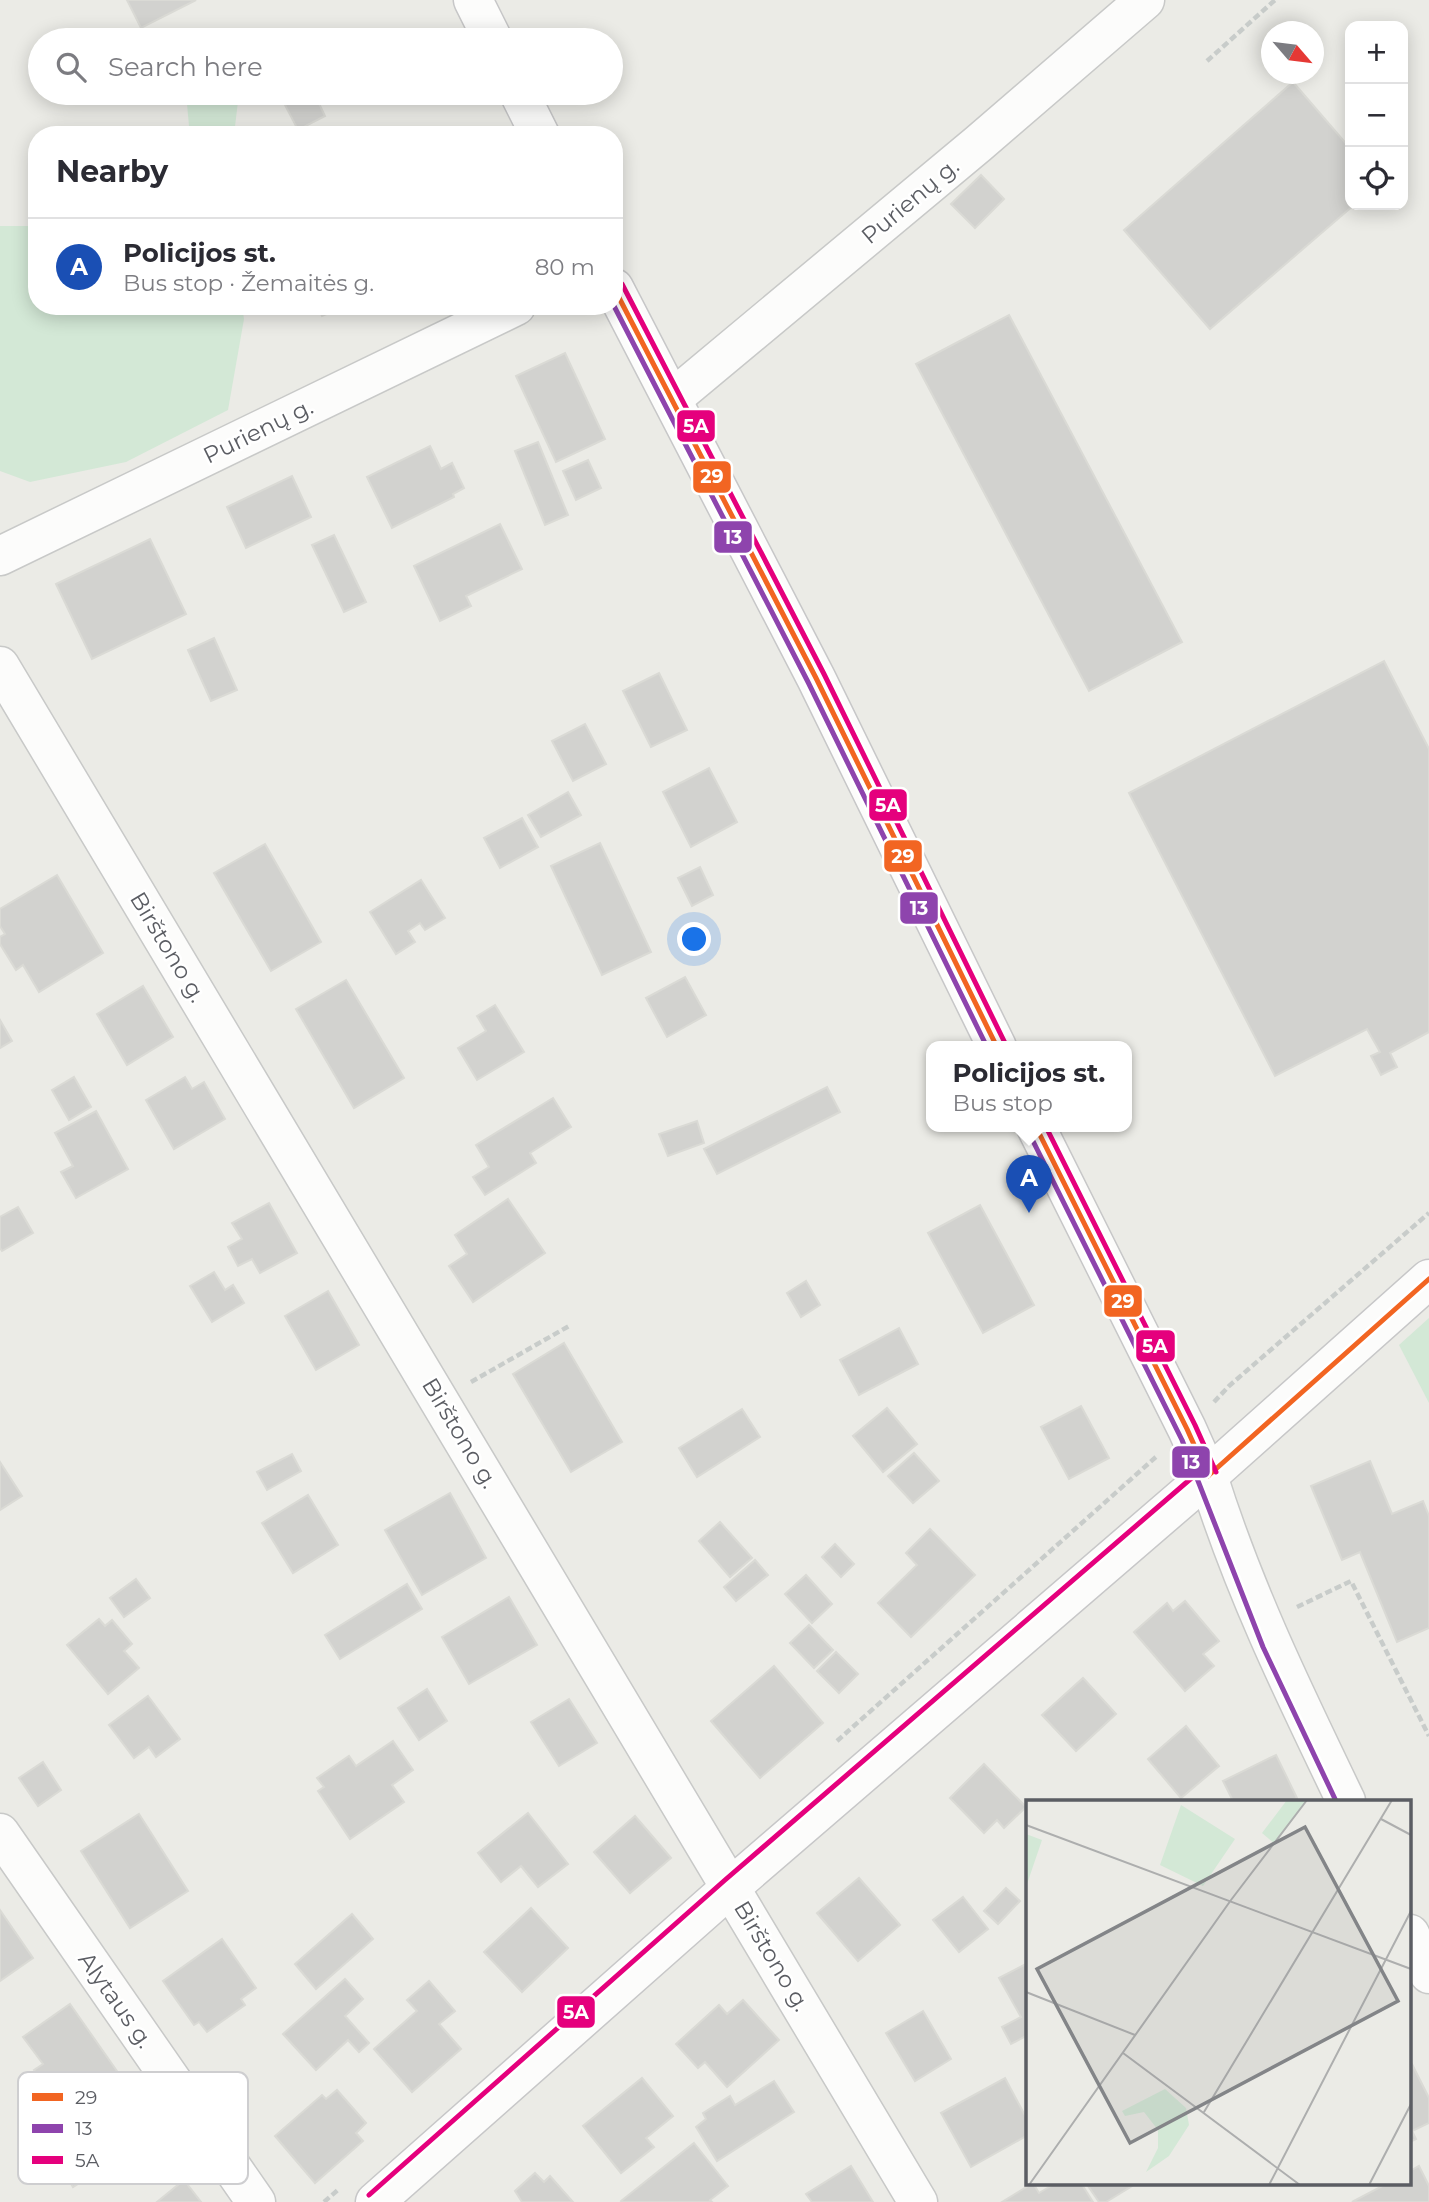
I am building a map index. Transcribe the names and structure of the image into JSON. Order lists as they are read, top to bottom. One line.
{"streets":{"street":["Purienų g.","Birštono g.","Alytaus g."]},"lines":["transit line 5A","transit line 29","transit line 13"],"legend":["29","13","5A"],"north":"bottom right","page":{"map_buttons":["+","−"],"search":"Search here","heading":"Nearby","list":[{"mark":"A","name":"Policijos st.","note":"Bus stop · Žemaitės g.","value":"80 m"}],"popup":["Policijos st.","Bus stop"],"pins":"A"}}
